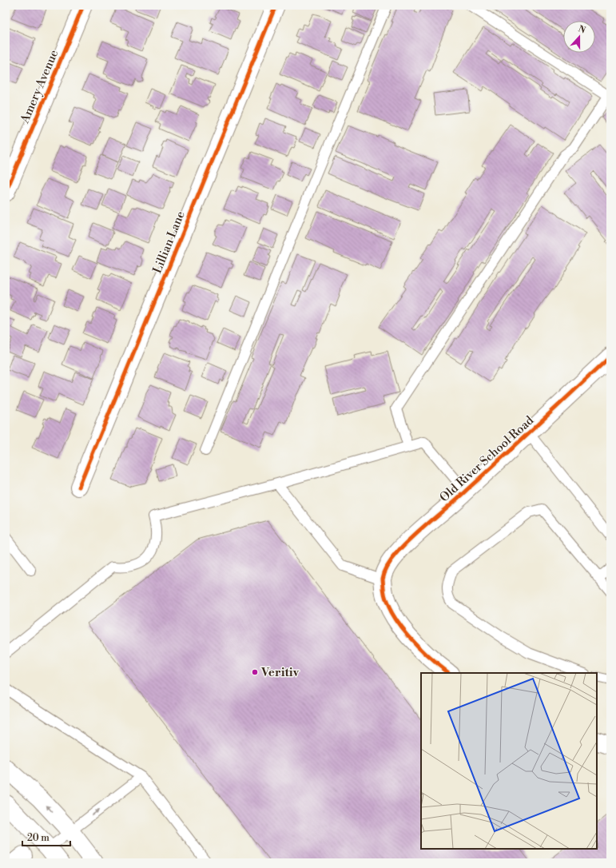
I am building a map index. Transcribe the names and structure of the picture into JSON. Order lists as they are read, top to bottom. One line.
{"streets":{"street":["Amery Avenue","Lillian Lane","Old River School Road"]},"places":["Veritiv"],"scale_bar":"20 m","north":"top"}
